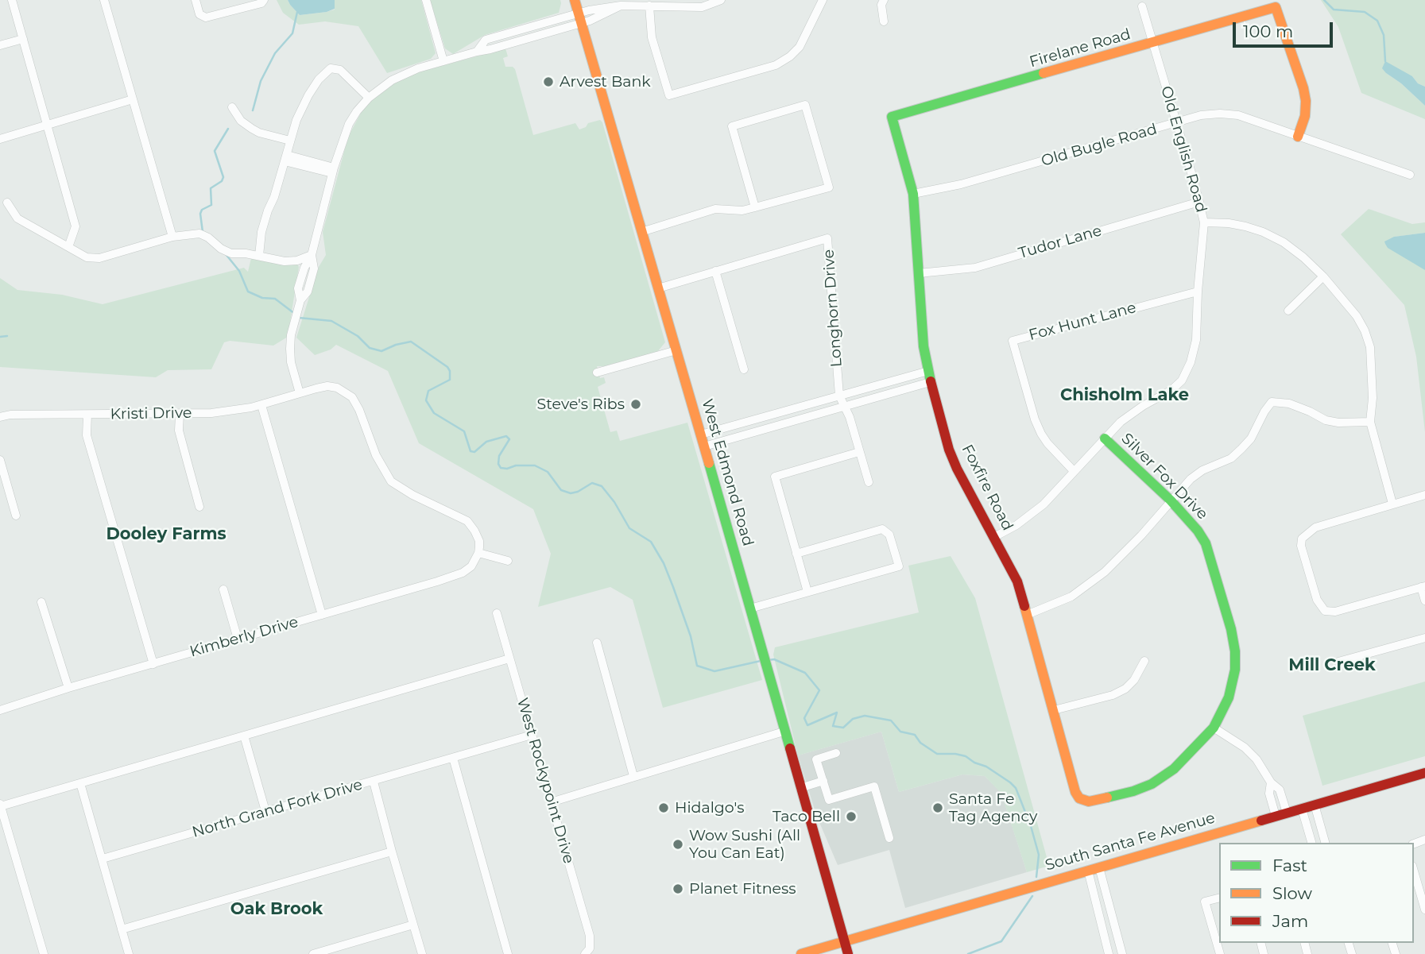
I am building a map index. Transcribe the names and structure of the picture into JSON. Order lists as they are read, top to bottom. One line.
{"streets":{"street":["Firelane Road","Old Bugle Road","Old English Road","Tudor Lane","Longhorn Drive","Fox Hunt Lane","Kristi Drive","West Edmond Road","Silver Fox Drive","Foxfire Road","Kimberly Drive","West Rockypoint Drive","North Grand Fork Drive","South Santa Fe Avenue"]},"crossings":[["Firelane Road","Old Bugle Road"],["Firelane Road","Old English Road"],["Firelane Road","Foxfire Road"],["Old Bugle Road","Old English Road"],["Old Bugle Road","Foxfire Road"],["Old English Road","Tudor Lane"],["Old English Road","Fox Hunt Lane"],["Old English Road","Silver Fox Drive"],["Old English Road","Foxfire Road"],["Tudor Lane","Foxfire Road"],["Longhorn Drive","West Edmond Road"],["Kristi Drive","Kimberly Drive"],["West Edmond Road","South Santa Fe Avenue"],["Silver Fox Drive","Foxfire Road"],["West Rockypoint Drive","North Grand Fork Drive"]],"districts":["Chisholm Lake","Dooley Farms","Mill Creek","Oak Brook"],"places":["Arvest Bank","Steve's Ribs","Hidalgo's","Santa Fe Tag Agency","Taco Bell","Wow Sushi (All You Can Eat)","Planet Fitness"],"legend":["Fast","Slow","Jam"],"scale_bar":"100 m"}
